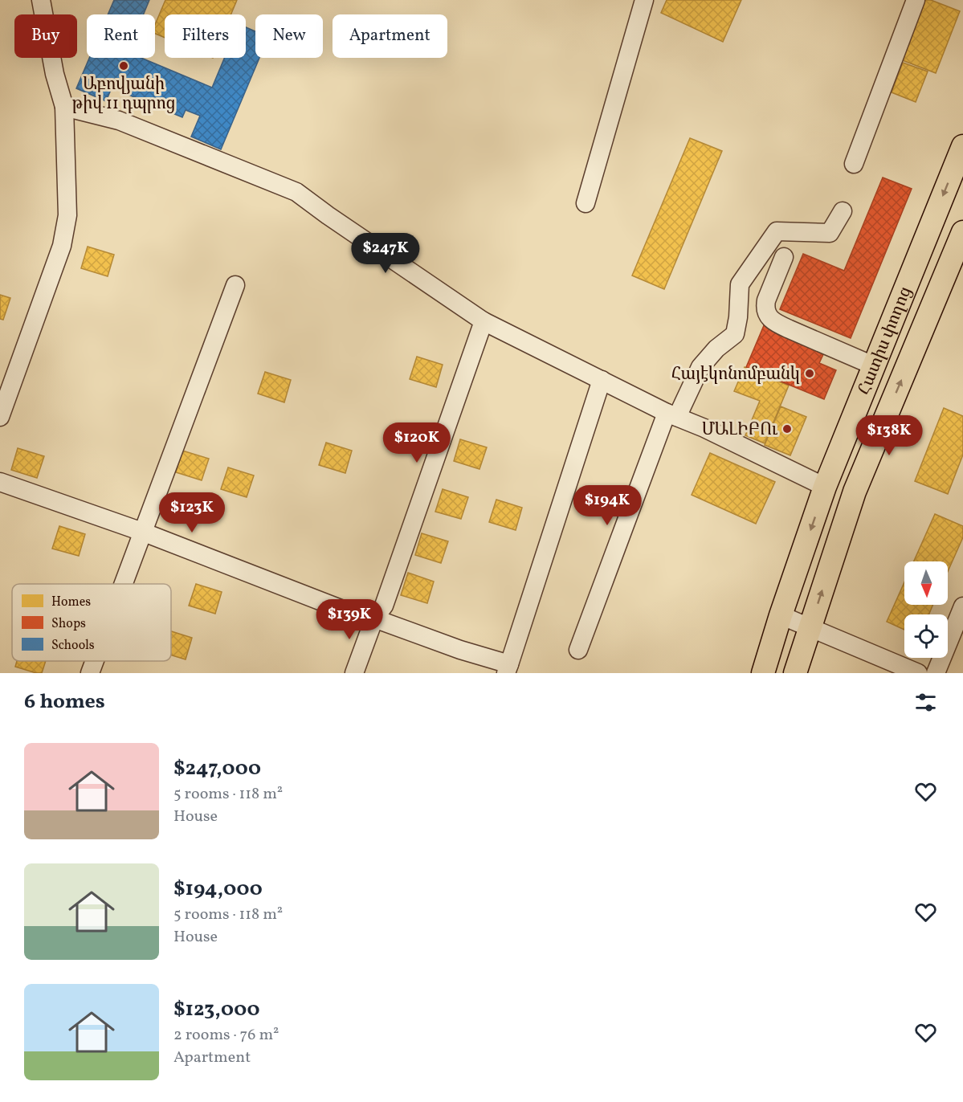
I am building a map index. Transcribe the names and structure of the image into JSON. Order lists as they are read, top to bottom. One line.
{"streets":{"main road":["Հատիս փողոց"]},"places":["Աբովյանի թիվ 11 դպրոց","Հայէկոնոմբանկ","ՄԱԼԻԲՈւ"],"legend":["Homes","Shops","Schools"],"north":"bottom","page":{"chip":["Buy","Rent","Filters","New","Apartment"],"price":["$247K","$138K","$120K","$194K","$123K","$139K"],"heading":"6 homes","list":[{"name":"$247,000","note":"5 rooms · 118 m² · House"},{"name":"$194,000","note":"5 rooms · 118 m² · House"},{"name":"$123,000","note":"2 rooms · 76 m² · Apartment"}]}}
